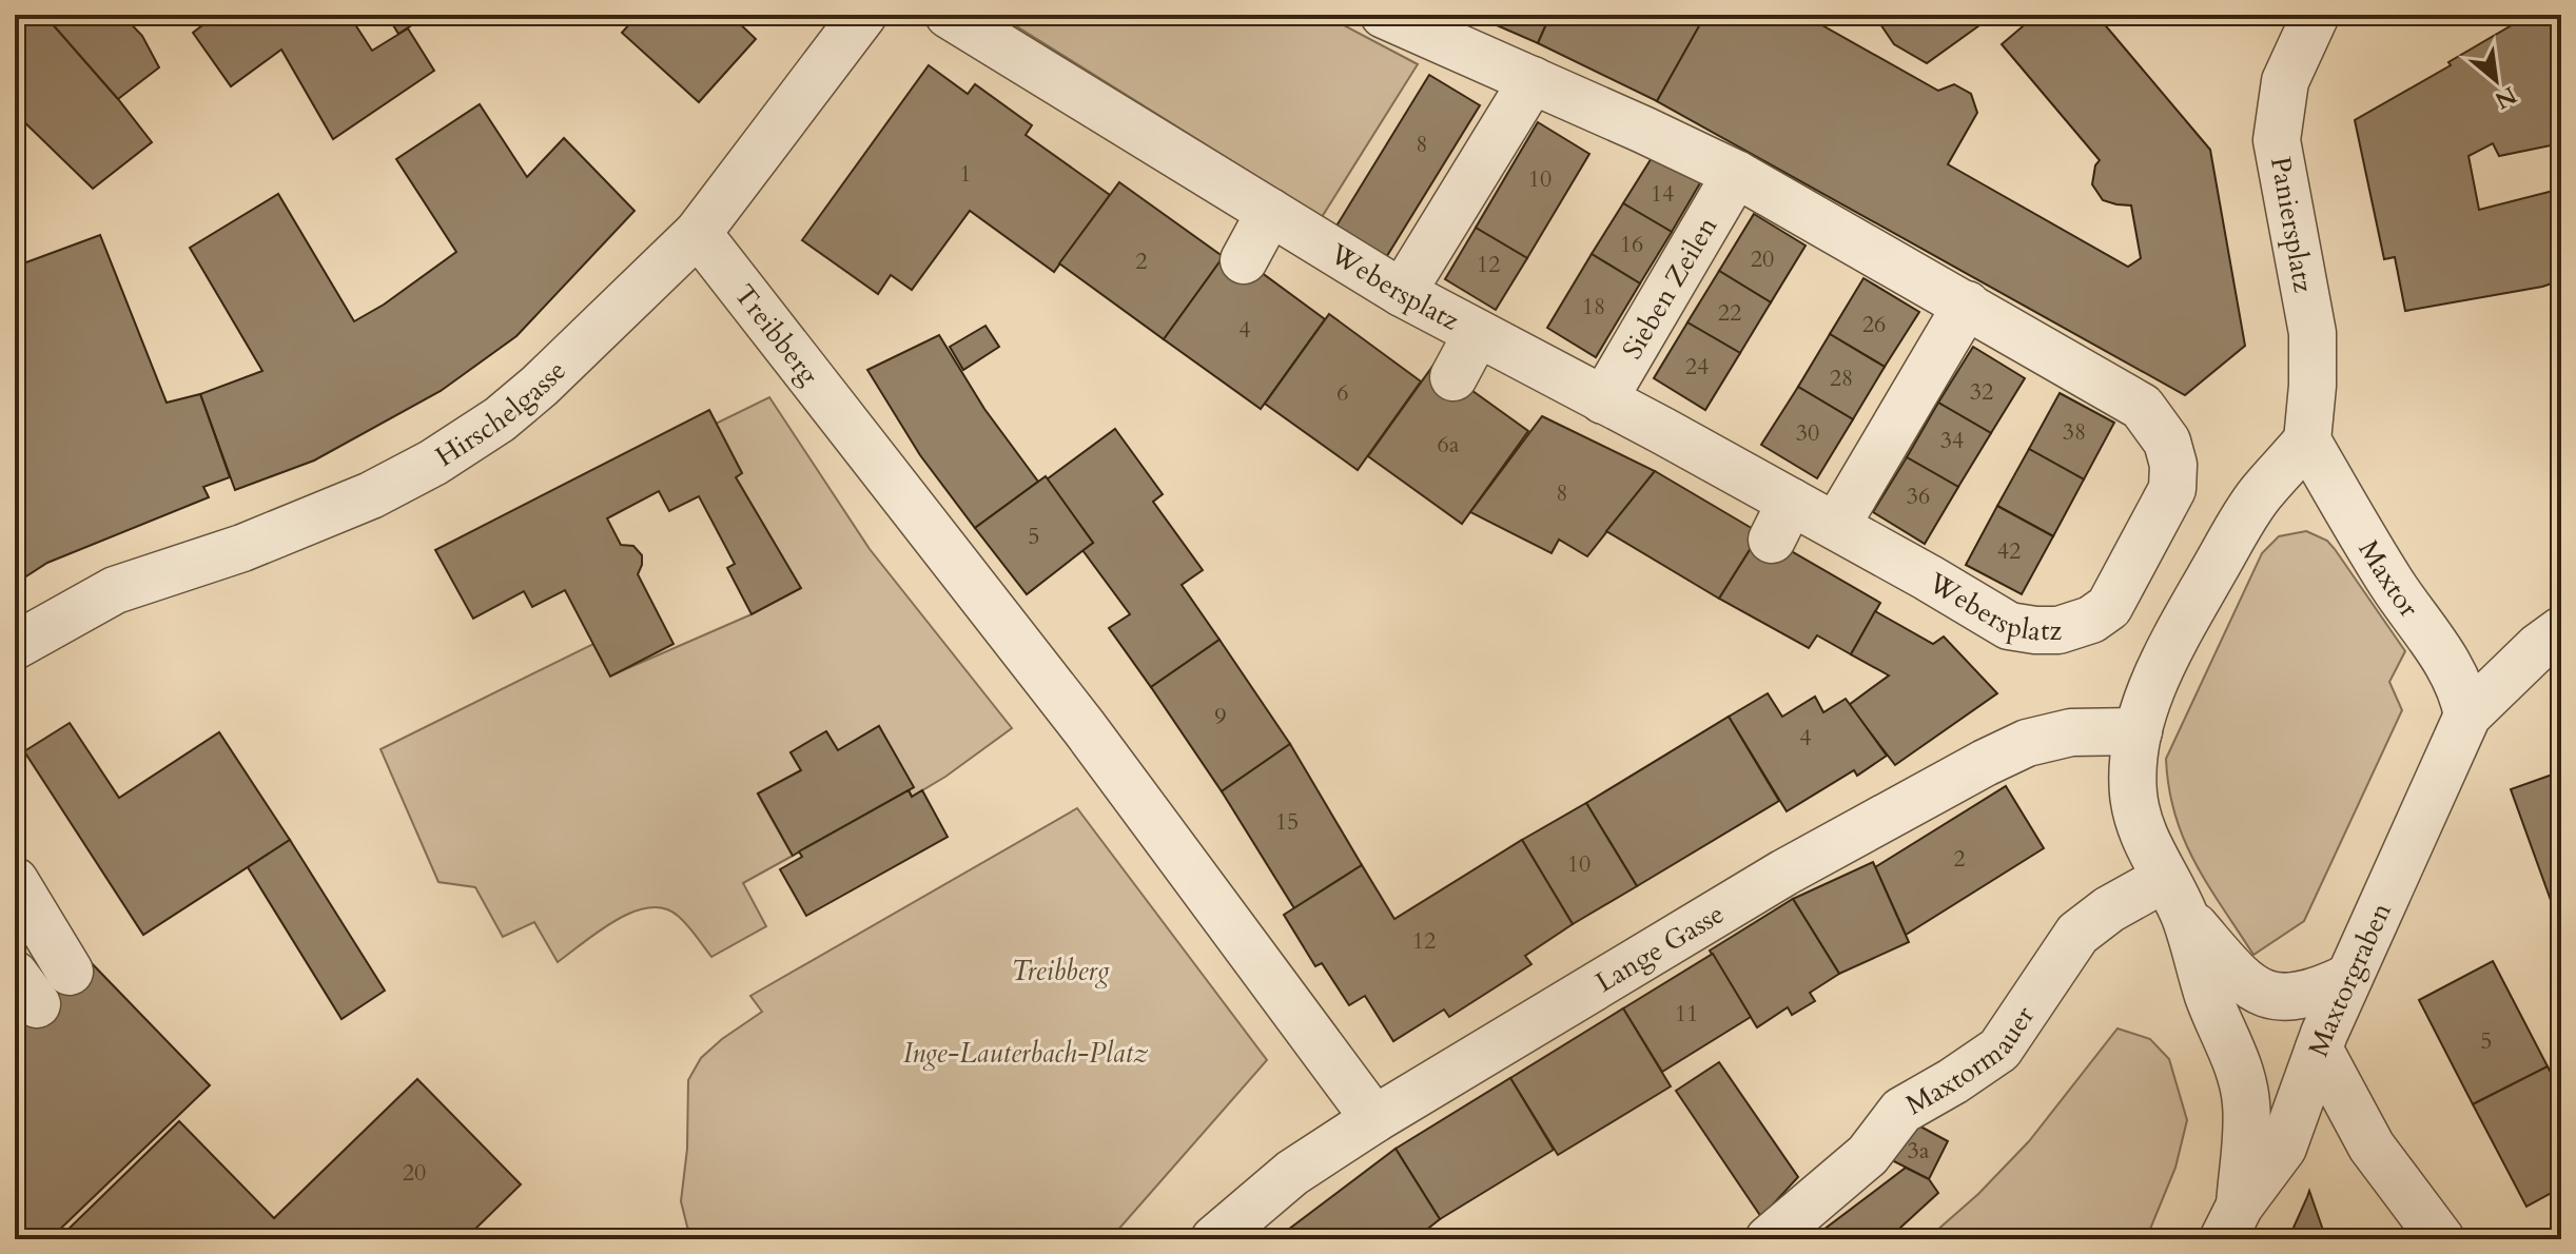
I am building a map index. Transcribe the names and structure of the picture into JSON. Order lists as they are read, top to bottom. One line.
{"streets":{"street":["Paniersplatz","Webersplatz","Sieben Zeilen","Treibberg","Hirschelgasse","Maxtor","Lange Gasse","Maxtorgraben","Maxtormauer"]},"crossings":[["Paniersplatz","Maxtor"],["Webersplatz","Sieben Zeilen"],["Treibberg","Hirschelgasse"],["Treibberg","Lange Gasse"],["Maxtor","Maxtorgraben"]],"parks":["Treibberg","Inge-Lauterbach-Platz"],"house_numbers":["8","1","10","14","16","20","2","12","18","22","26","4","24","28","32","6","38","30","34","6a","8","36","5","42","9","4","15","2","10","12","11","5","3a","20"],"north":"bottom right"}
